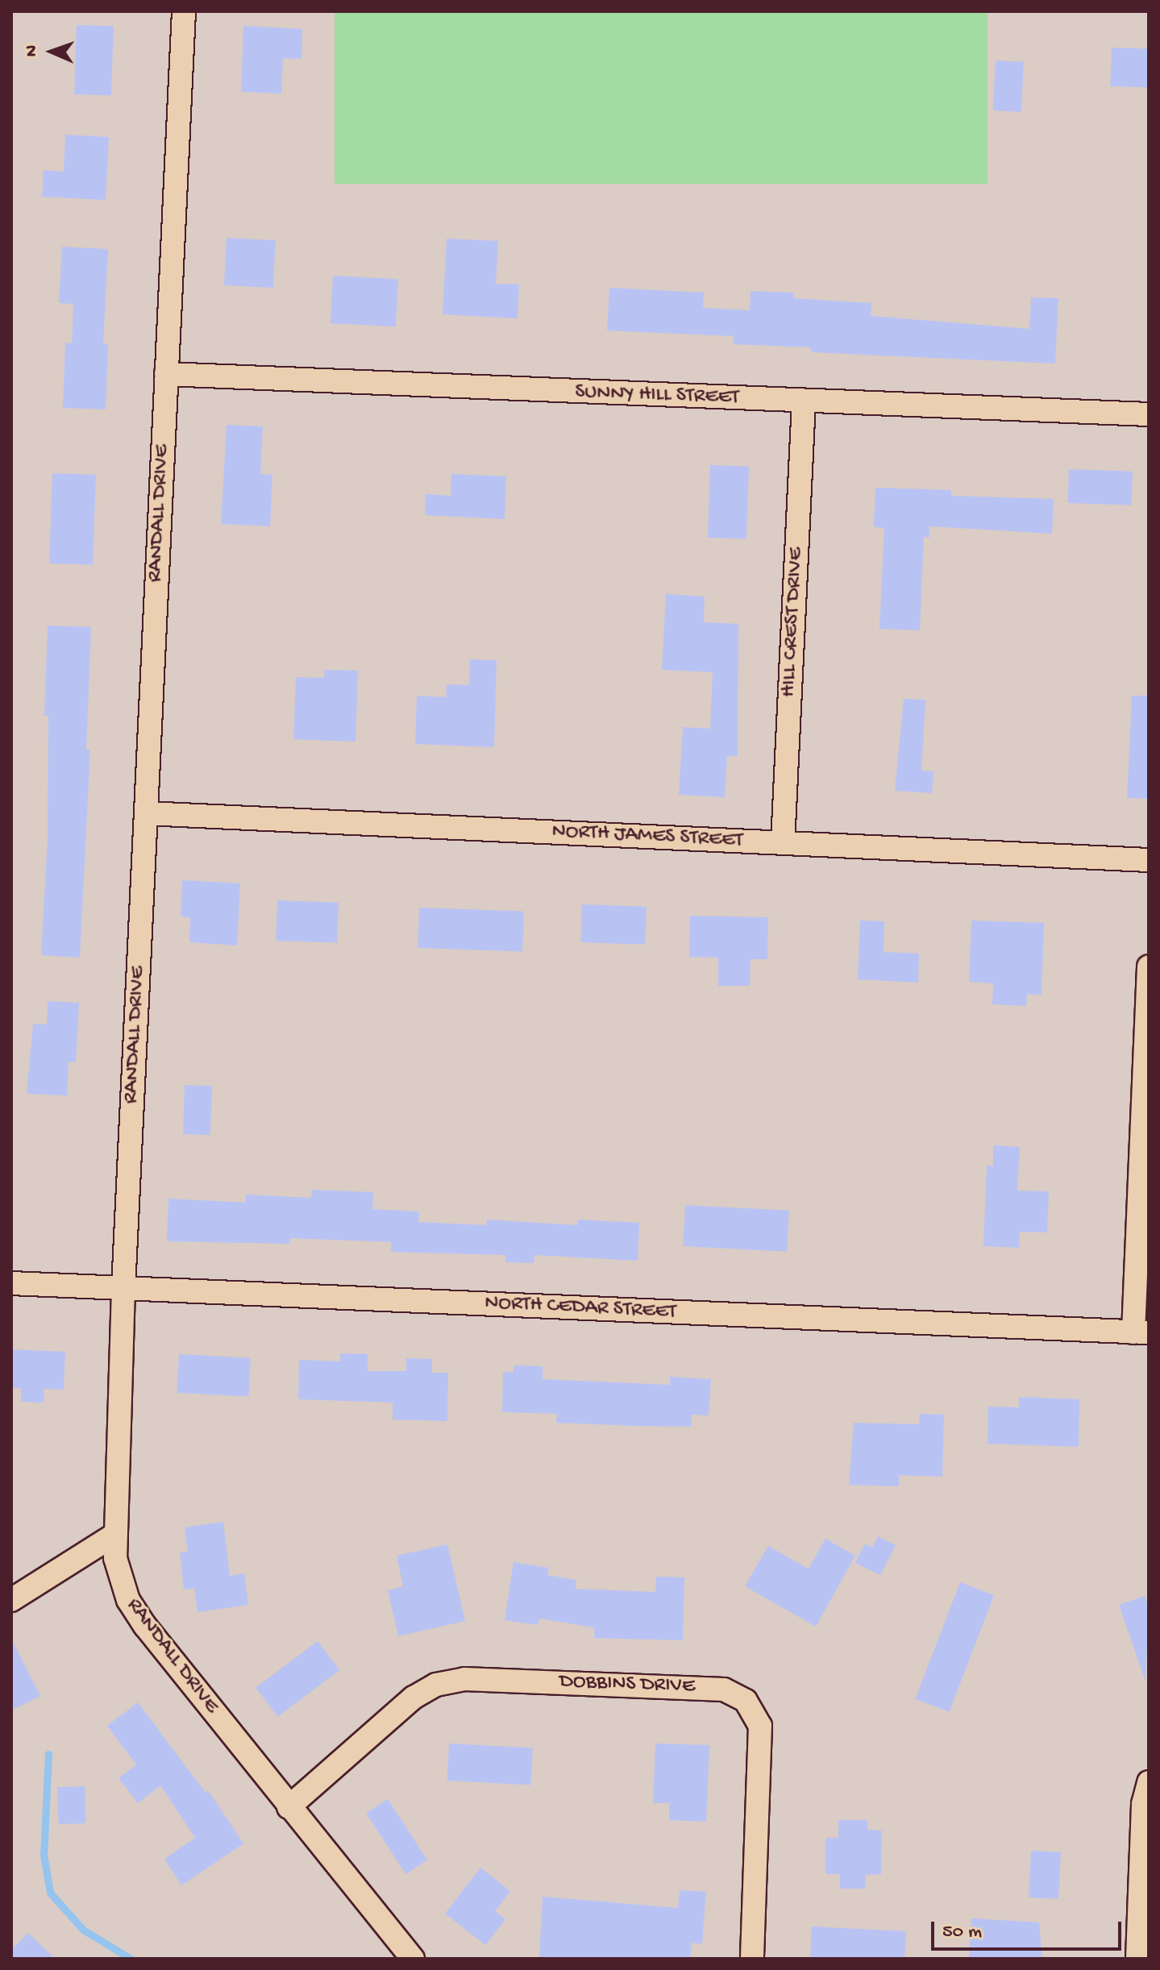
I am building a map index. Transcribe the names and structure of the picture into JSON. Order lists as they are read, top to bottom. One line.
{"streets":{"street":["SUNNY HILL STREET","RANDALL DRIVE","HILL CREST DRIVE","NORTH JAMES STREET","NORTH CEDAR STREET","DOBBINS DRIVE"]},"crossings":[["SUNNY HILL STREET","RANDALL DRIVE"],["SUNNY HILL STREET","HILL CREST DRIVE"],["RANDALL DRIVE","NORTH JAMES STREET"],["RANDALL DRIVE","NORTH CEDAR STREET"],["RANDALL DRIVE","DOBBINS DRIVE"],["HILL CREST DRIVE","NORTH JAMES STREET"]],"scale_bar":"50 m","north":"left"}
